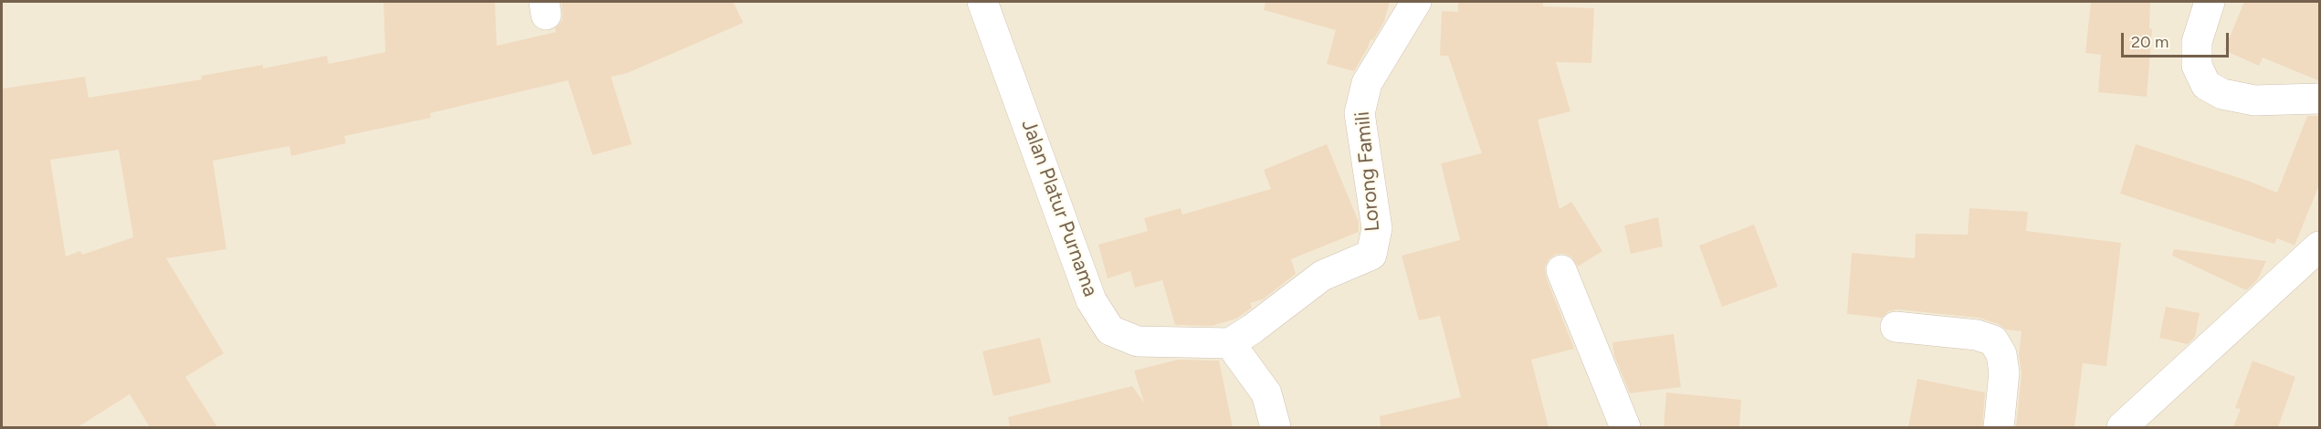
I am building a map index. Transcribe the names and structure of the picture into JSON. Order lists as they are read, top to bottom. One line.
{"streets":{"street":["Lorong Famili","Jalan Platur Purnama"]},"crossings":[["Lorong Famili","Jalan Platur Purnama"]],"scale_bar":"20 m"}
